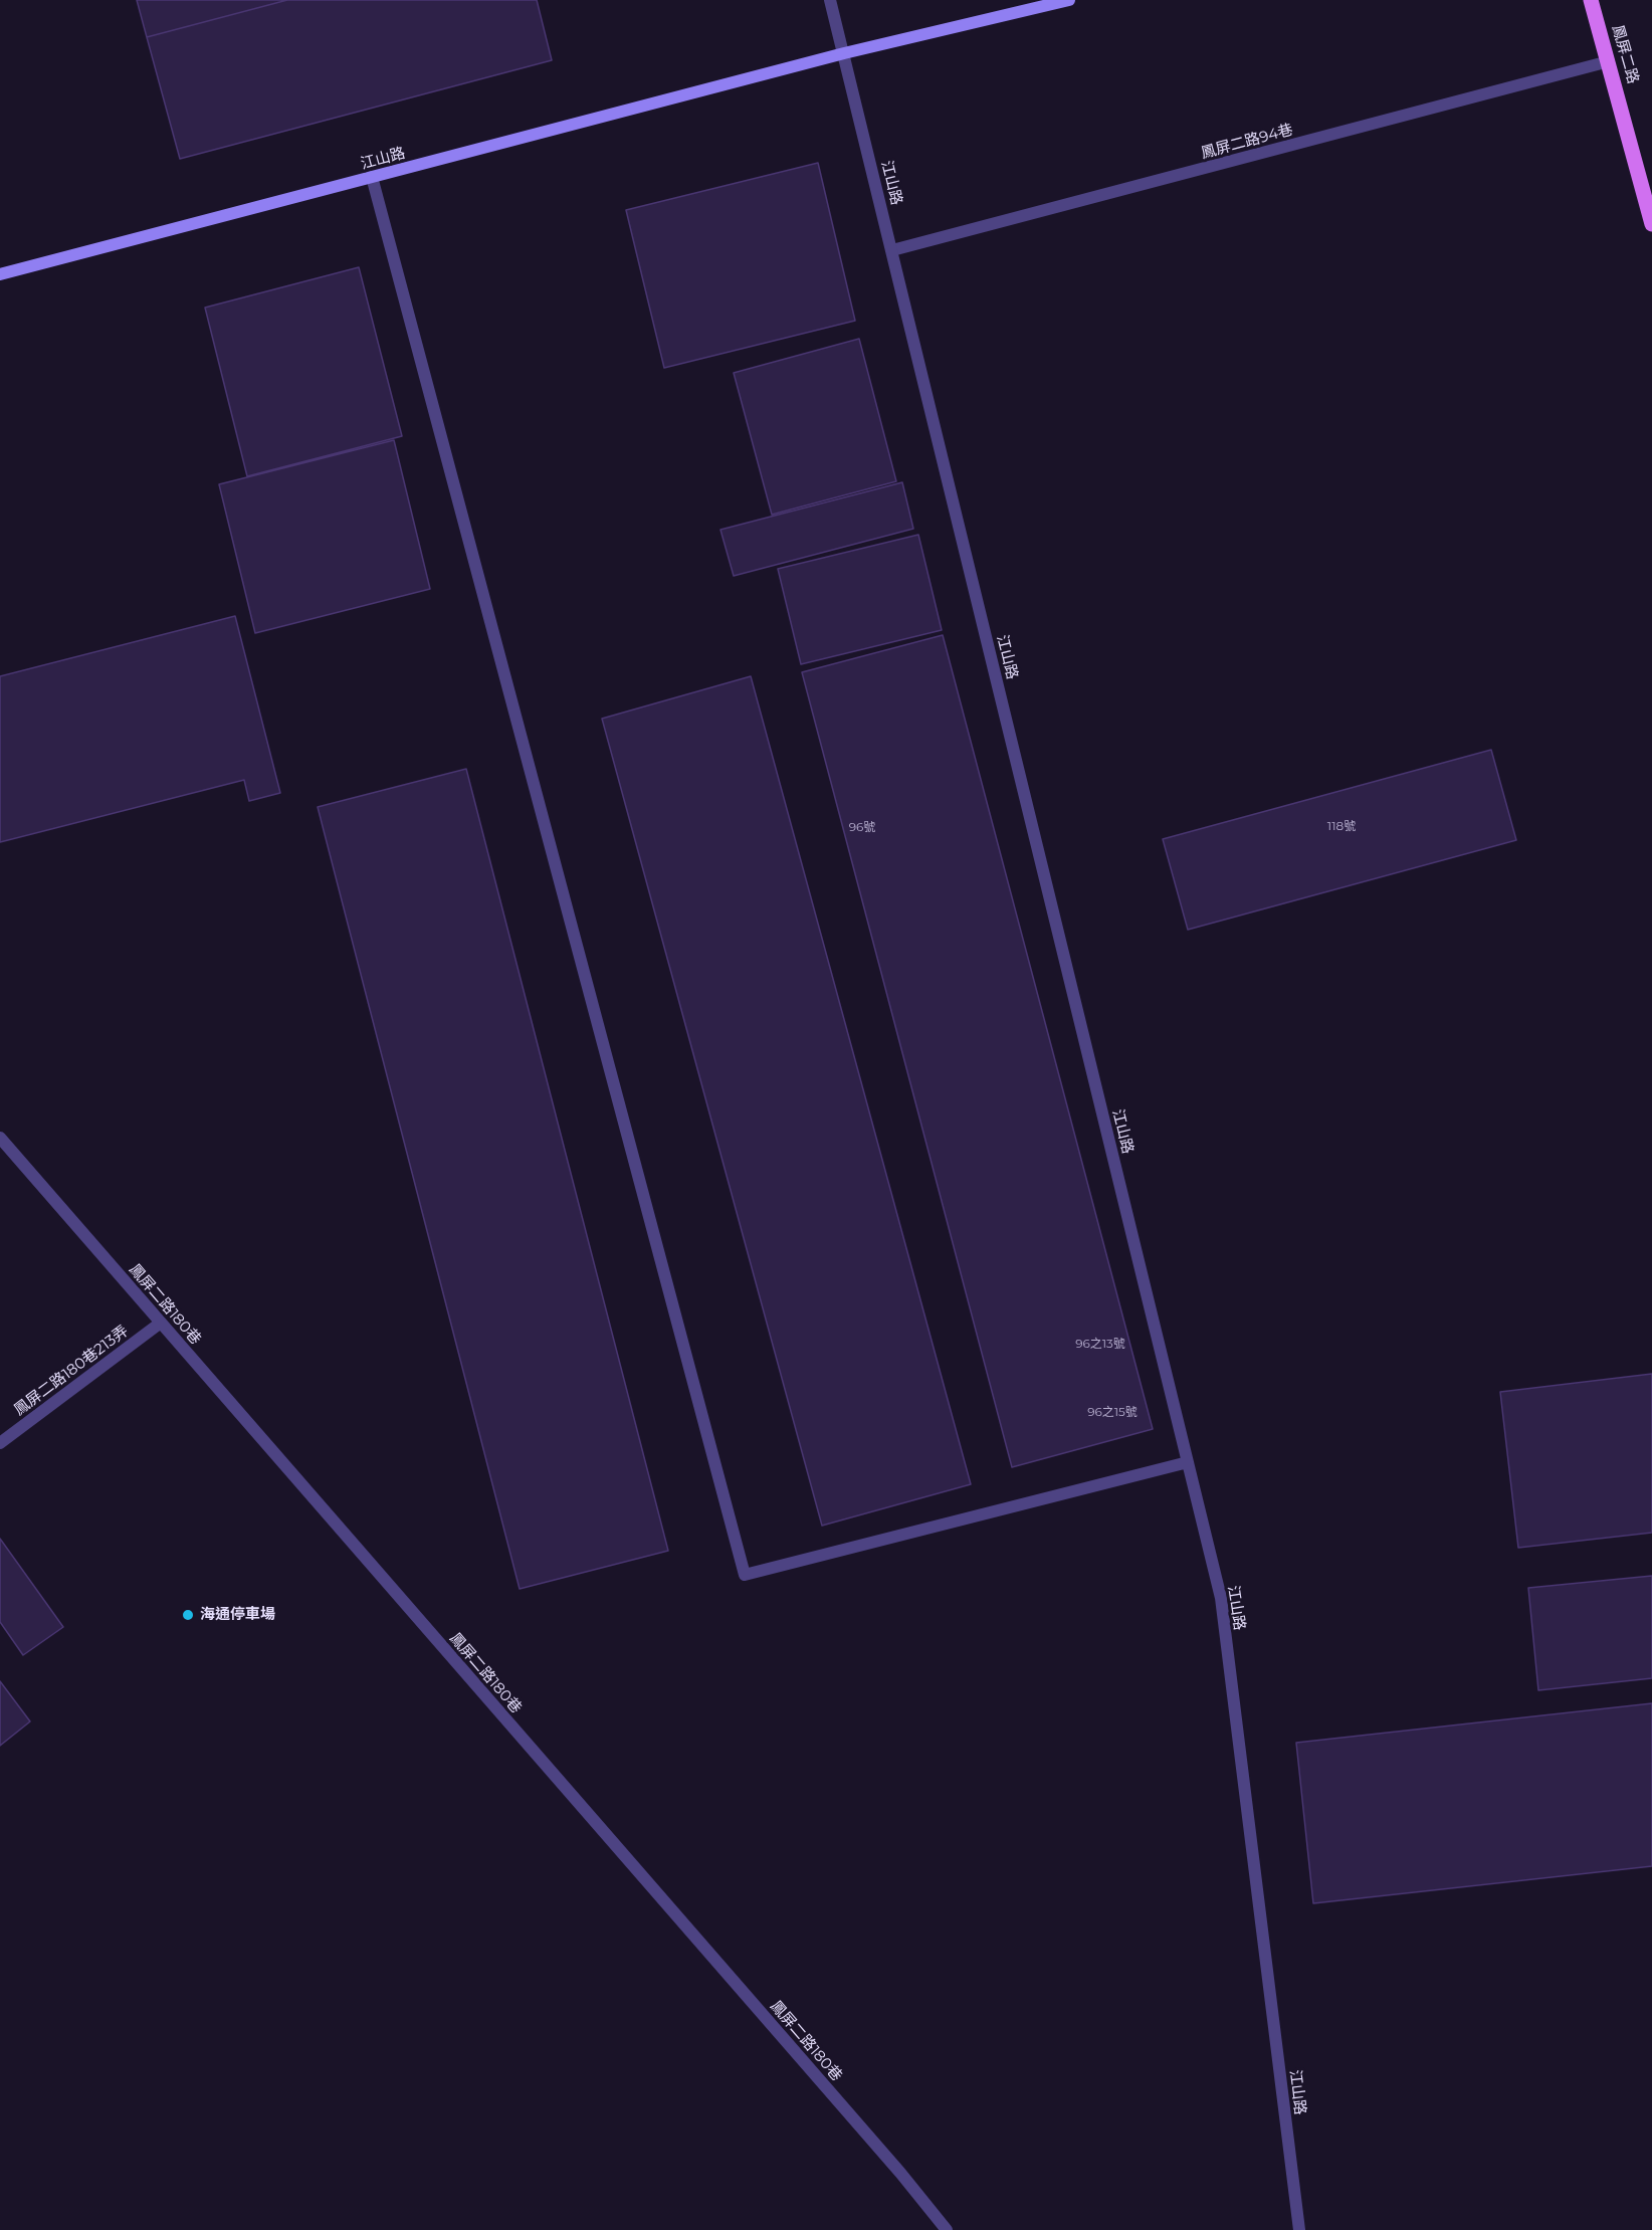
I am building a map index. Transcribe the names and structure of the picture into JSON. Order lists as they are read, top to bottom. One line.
{"streets":{"main road":["鳳屏二路"],"street":["鳳屏二路94巷","江山路","鳳屏二路180巷","鳳屏二路180巷213弄"]},"crossings":[["鳳屏二路","鳳屏二路94巷"],["鳳屏二路94巷","江山路"],["鳳屏二路180巷","鳳屏二路180巷213弄"]],"places":["海通停車場"],"house_numbers":["118號","96號","96之13號","96之15號"]}
